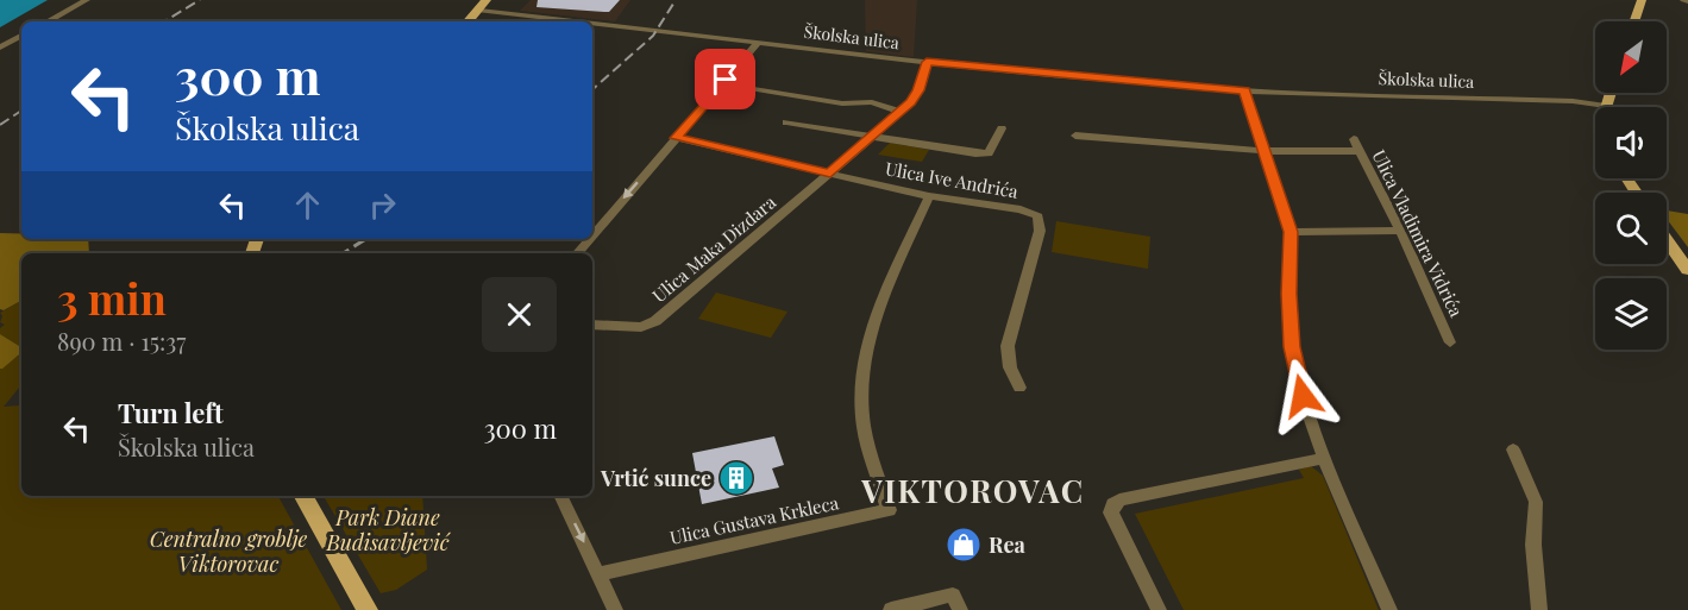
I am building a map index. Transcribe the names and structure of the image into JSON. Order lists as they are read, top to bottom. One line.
{"streets":{"street":["Školska ulica","Ulica Ive Andrića","Ulica Vladimira Vidrića","Ulica Maka Dizdara","Ulica Gustava Krkleca"]},"crossings":[["Školska ulica","Ulica Maka Dizdara"],["Ulica Ive Andrića","Ulica Maka Dizdara"],["Ulica Ive Andrića","Ulica Gustava Krkleca"]],"districts":["VIKTOROVAC"],"parks":["Park Diane Budisavljević","Centralno groblje Viktorovac"],"places":{"building":["Vrtić sunce"],"shop":["Rea"]},"north":"bottom left","page":{"turn":["300 m","Školska ulica"],"heading":["3 min","890 m · 15:37"],"list":[{"name":"Turn left","note":"Školska ulica","value":"300 m"}]}}
